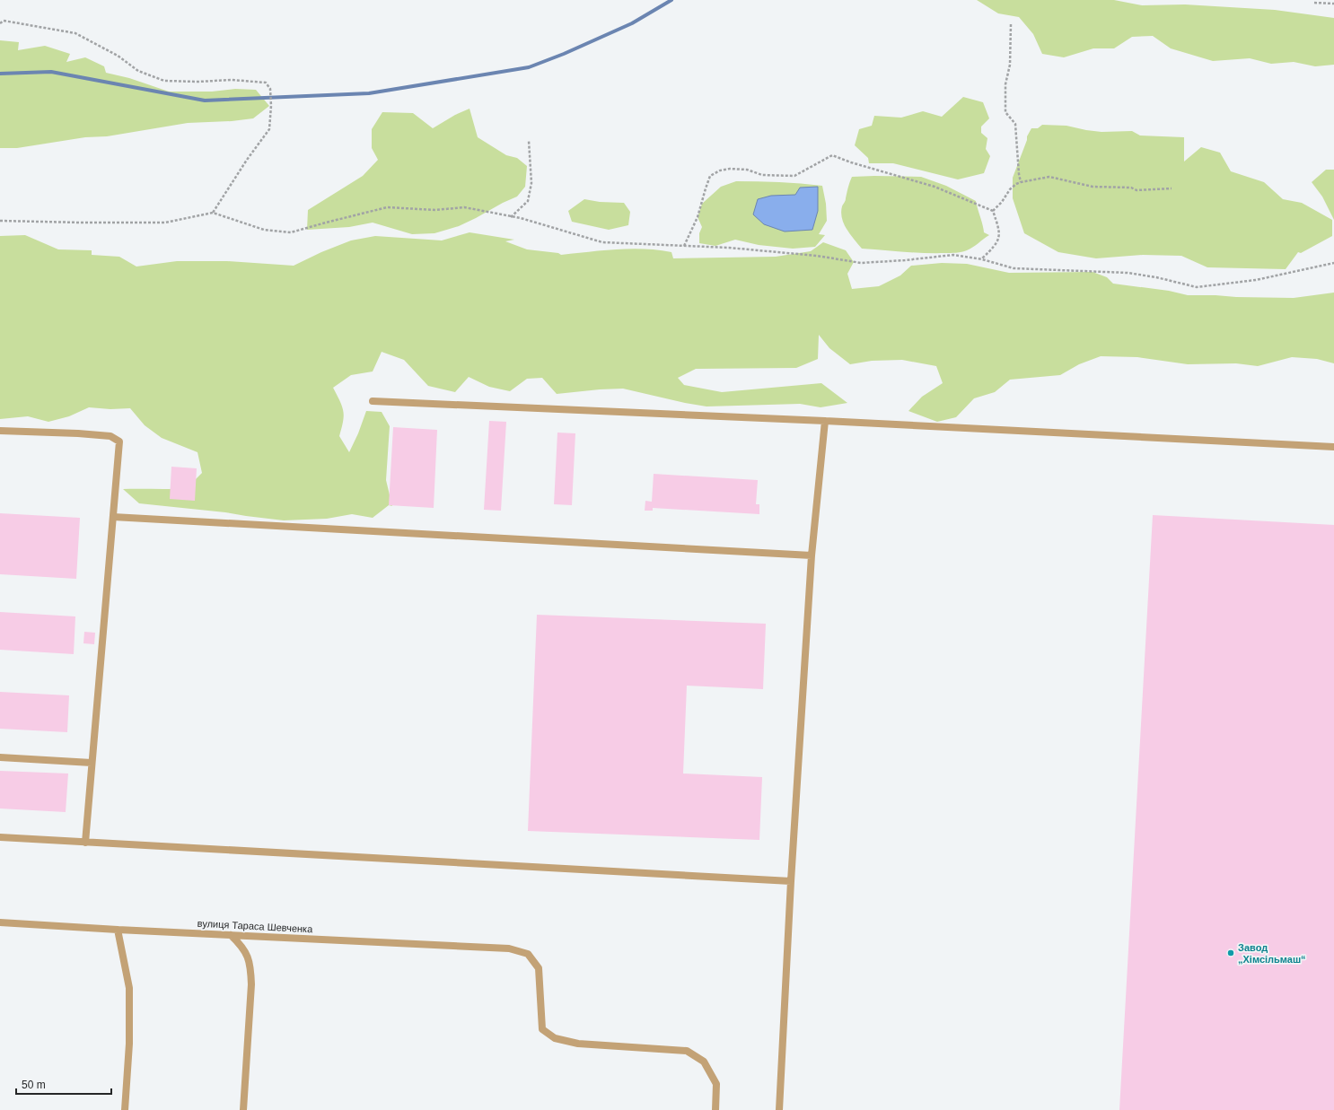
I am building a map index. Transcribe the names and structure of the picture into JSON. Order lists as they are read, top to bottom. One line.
{"streets":{"lane":["вулиця Тараса Шевченка"]},"places":["Завод „Хімсільмаш“"],"scale_bar":"50 m"}
